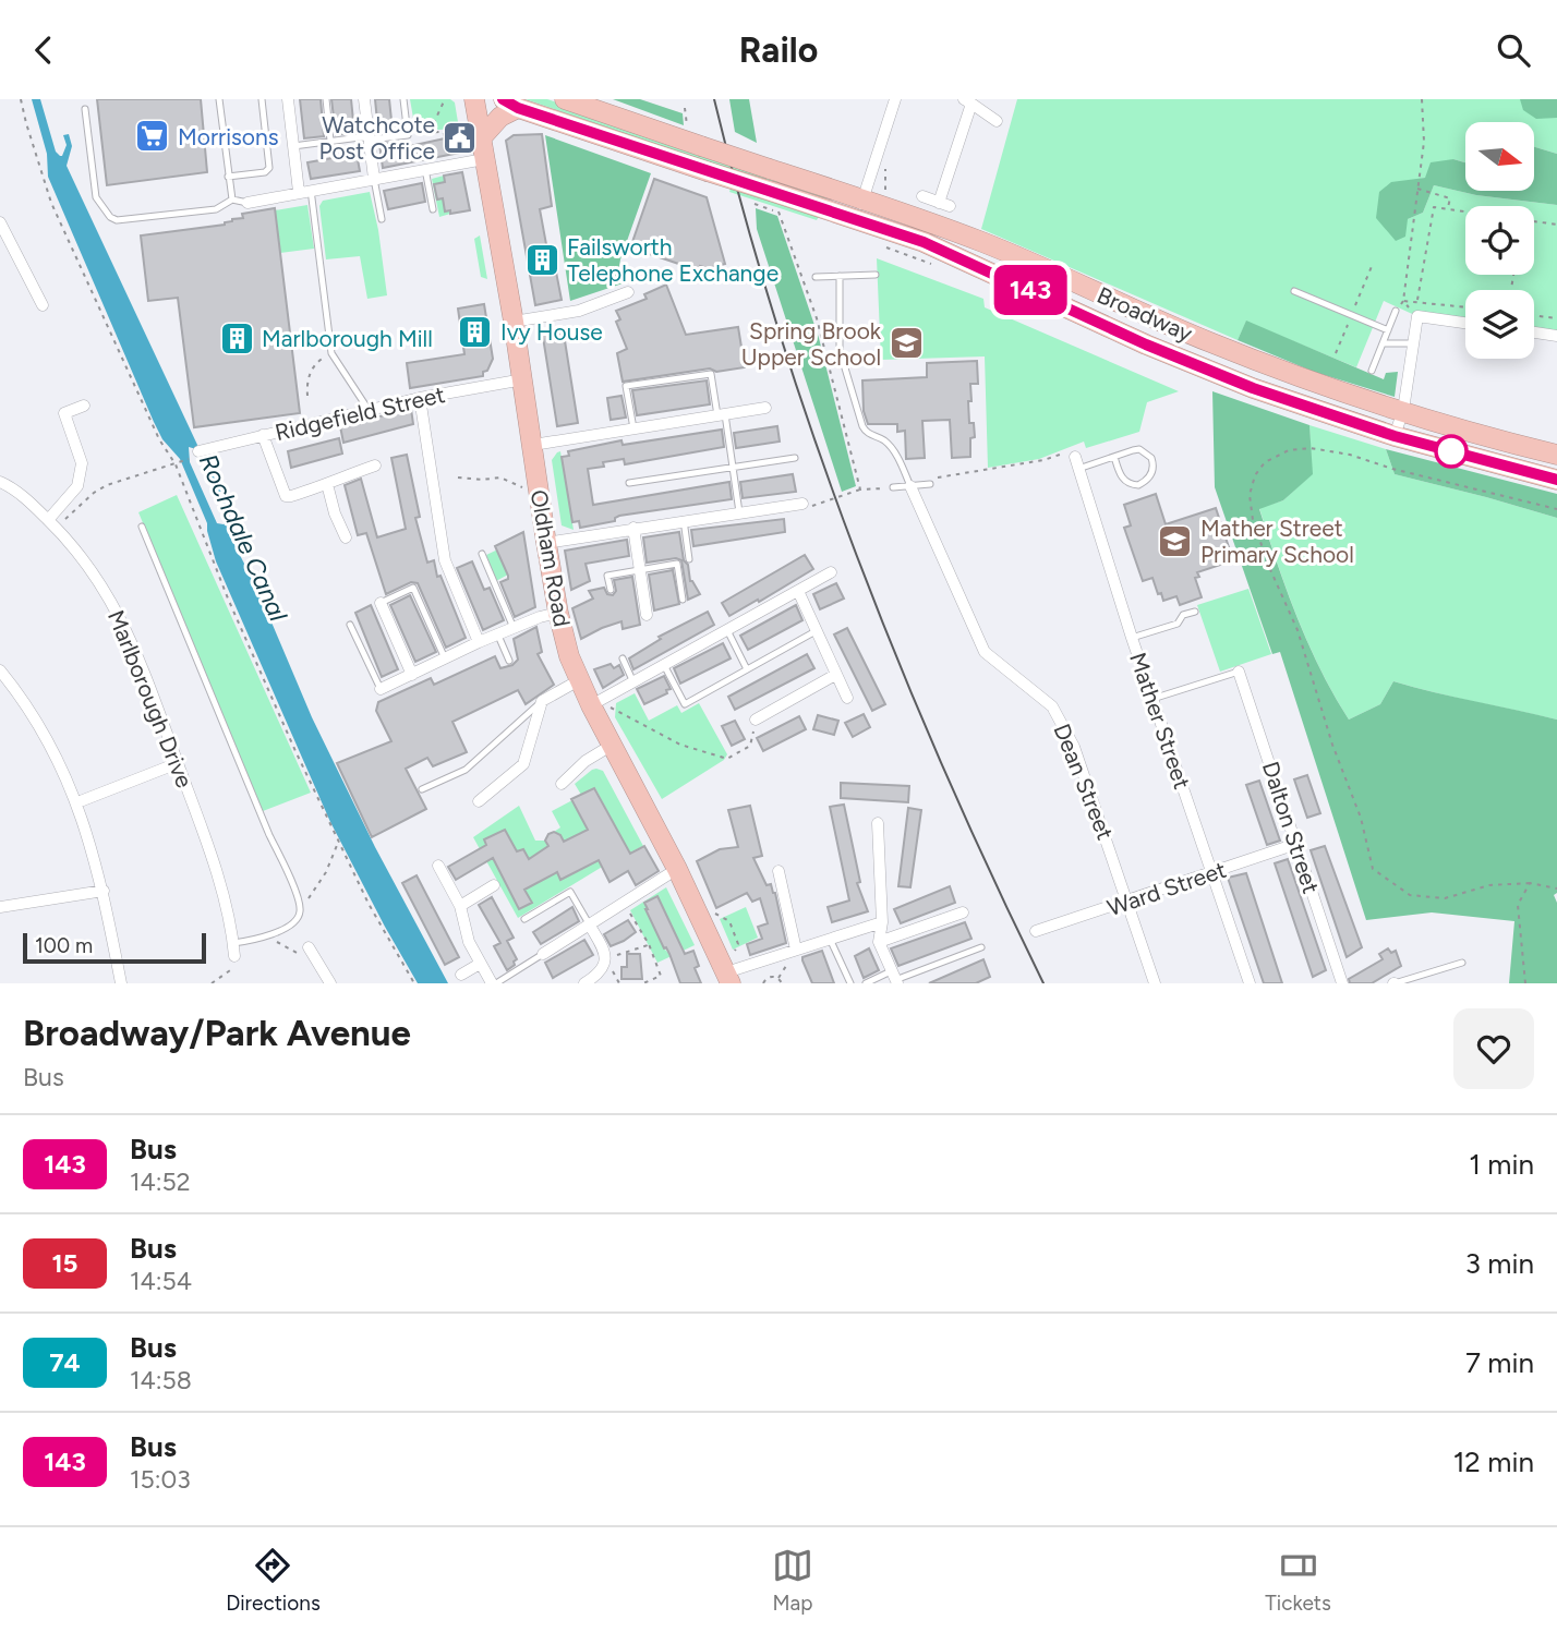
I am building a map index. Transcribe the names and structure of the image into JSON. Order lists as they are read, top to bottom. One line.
{"streets":{"highway":["Broadway","Oldham Road"],"street":["Ridgefield Street","Marlborough Drive","Mather Street","Dean Street","Dalton Street","Ward Street"]},"crossings":[["Ridgefield Street","Oldham Road"],["Mather Street","Ward Street"],["Dean Street","Ward Street"],["Dalton Street","Ward Street"]],"water":["Rochdale Canal"],"places":{"supermarket":["Morrisons"],"public building":["Watchcote Post Office"],"building":["Failsworth Telephone Exchange","Ivy House","Marlborough Mill"],"school or university":["Spring Brook Upper School","Mather Street Primary School"]},"lines":["bus line 143"],"scale_bar":"100 m","north":"right","page":{"header":"Railo","on_map":"143","scale":"100 m","heading":["Broadway/Park Avenue","Bus"],"list":[{"mark":"143","name":"Bus","note":"14:52","value":"1 min"},{"mark":"15","name":"Bus","note":"14:54","value":"3 min"},{"mark":"74","name":"Bus","note":"14:58","value":"7 min"},{"mark":"143","name":"Bus","note":"15:03","value":"12 min"}],"tabs":["Directions","Map","Tickets"]}}
